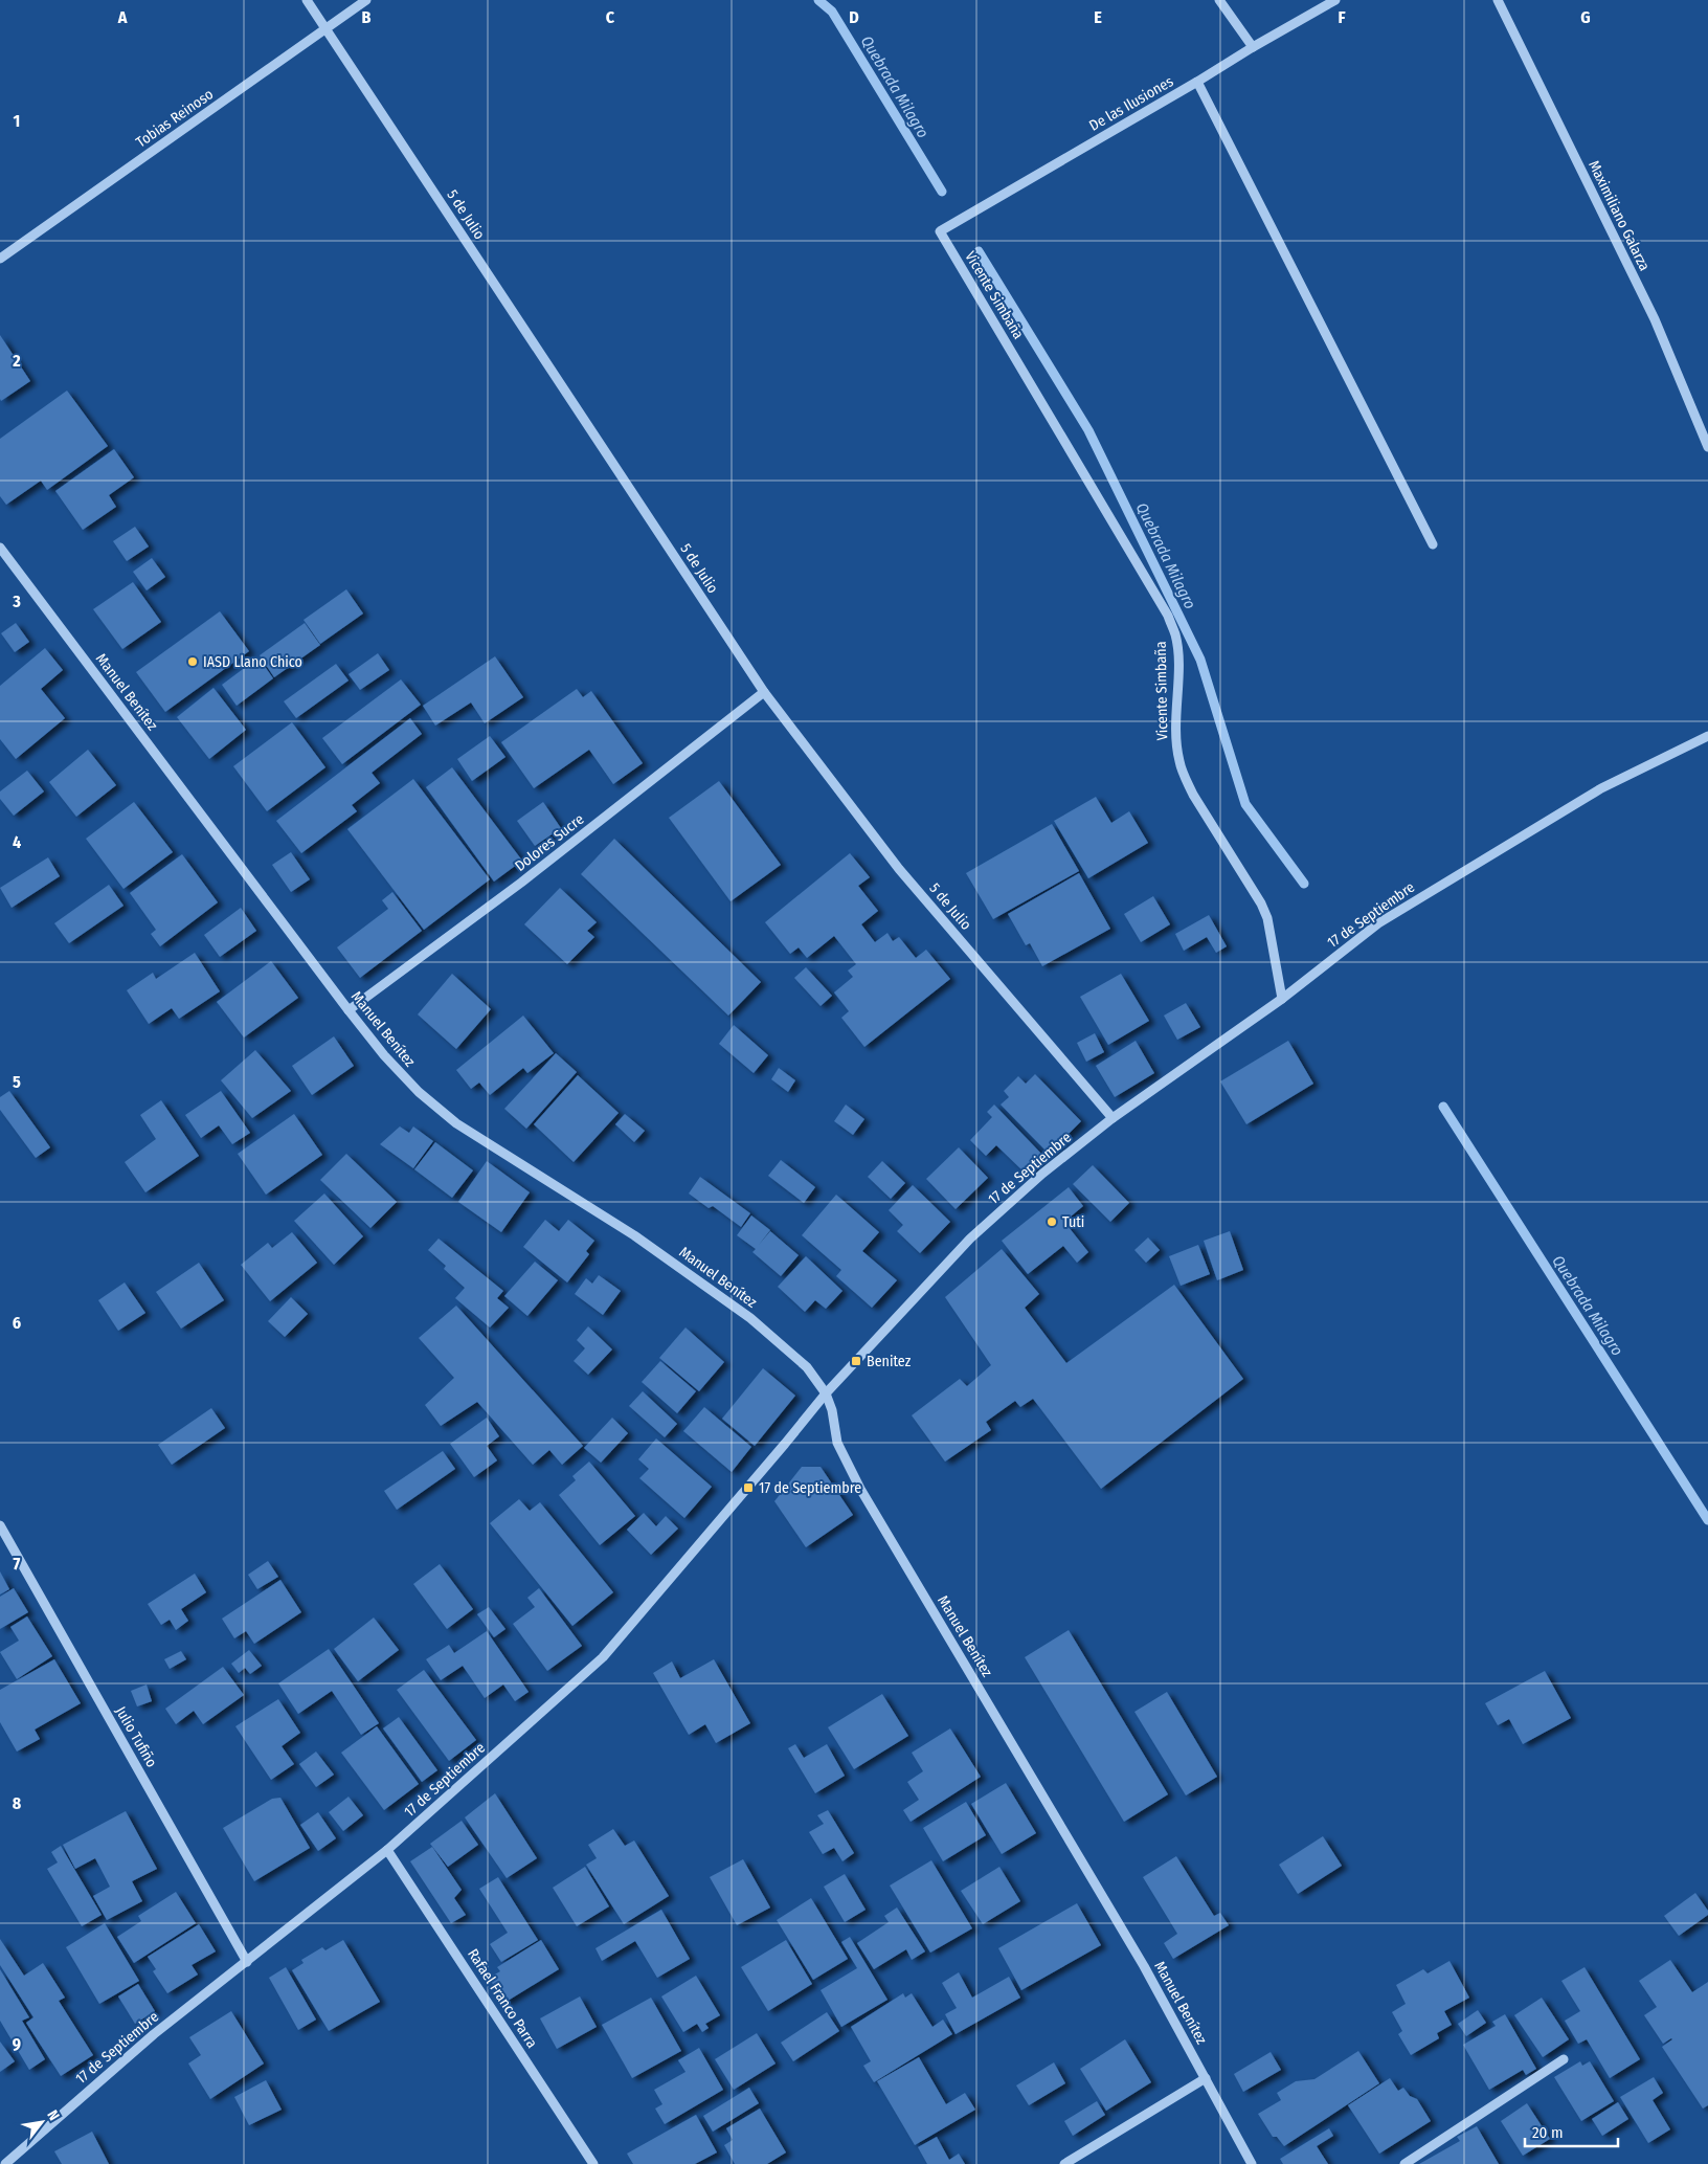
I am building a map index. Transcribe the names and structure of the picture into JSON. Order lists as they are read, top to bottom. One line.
{"streets":{"street":["De las Ilusiones","Tobias Reinoso","5 de Julio","Maximiliano Galarza","Vicente Simbaña","Manuel Benítez","Dolores Sucre","17 de Septiembre","Julio Tufiño","Rafael Franco Parra"]},"crossings":[["De las Ilusiones","Vicente Simbaña"],["Tobias Reinoso","5 de Julio"],["5 de Julio","Dolores Sucre"],["5 de Julio","17 de Septiembre"],["Vicente Simbaña","17 de Septiembre"],["Manuel Benítez","Dolores Sucre"],["Manuel Benítez","17 de Septiembre"],["17 de Septiembre","Julio Tufiño"],["17 de Septiembre","Rafael Franco Parra"]],"water":["Quebrada Milagro"],"places":{"other":["IASD Llano Chico","Tuti"],"transit":["Benitez","17 de Septiembre"]},"scale_bar":"20 m","north":"top right","grid":{"columns":["A","B","C","D","E","F","G"],"rows":["1","2","3","4","5","6","7","8","9"]}}
